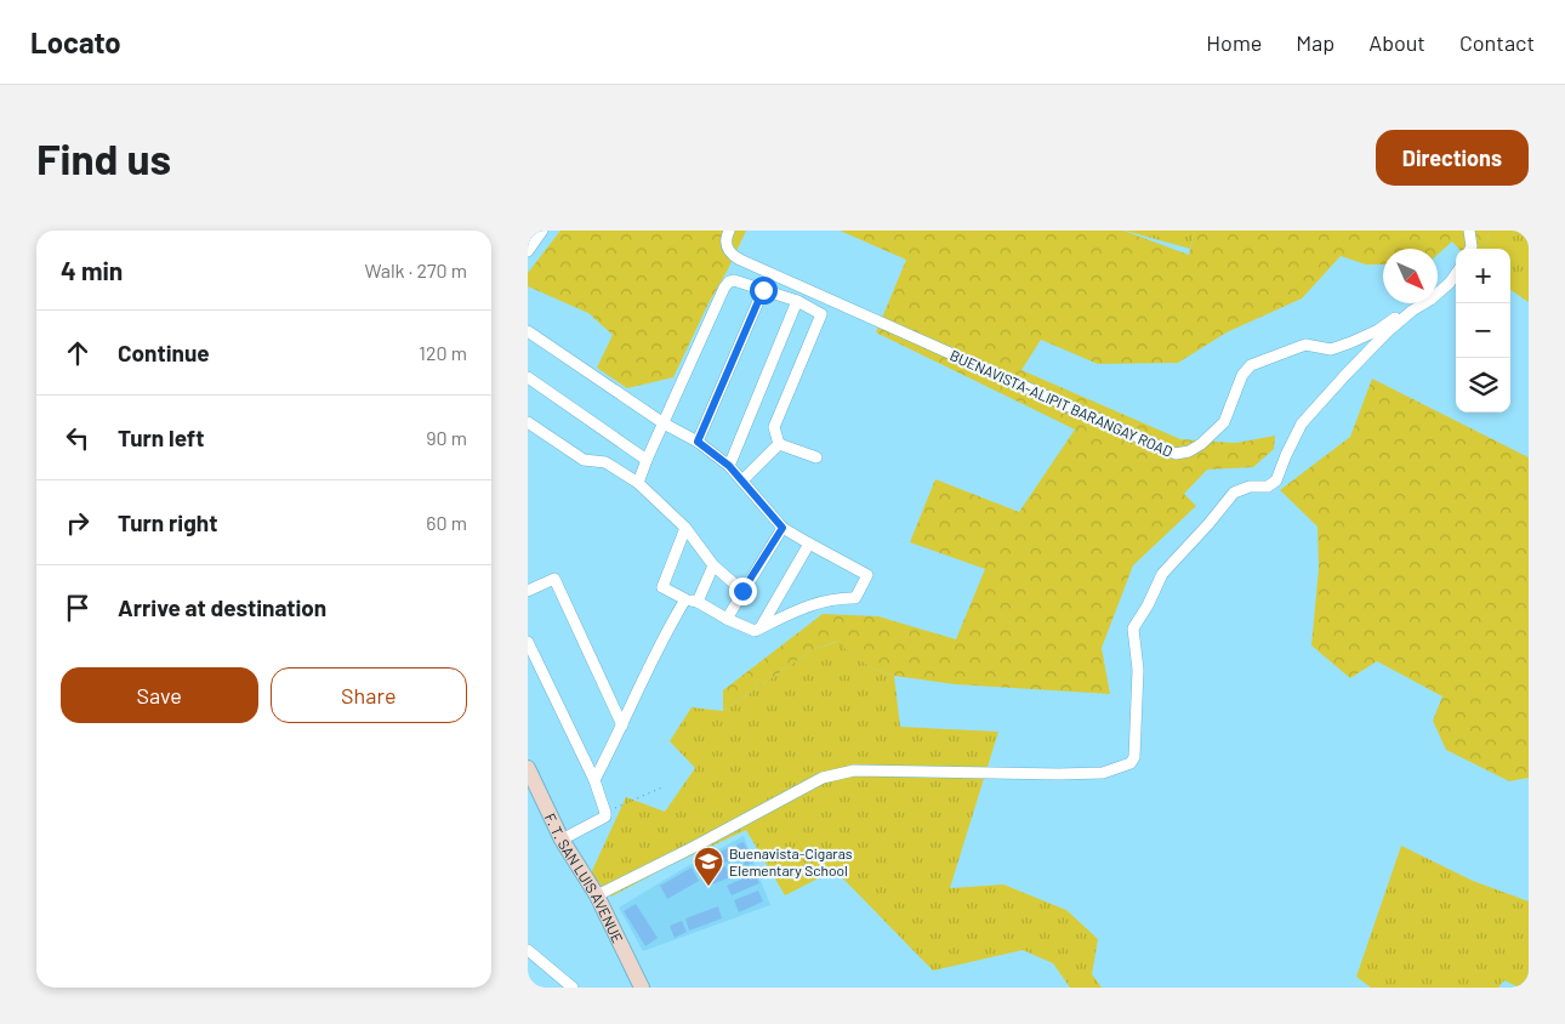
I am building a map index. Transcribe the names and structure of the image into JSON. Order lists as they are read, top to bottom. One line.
{"streets":{"main road":["F. T. SAN LUIS AVENUE"],"street":["BUENAVISTA-ALIPIT BARANGAY ROAD"]},"places":{"school or university":["Buenavista-Cigaras Elementary School"]},"north":"bottom right","page":{"header":"Locato","nav":["Home","Map","About","Contact"],"buttons":["Directions",["Save","Share"]],"title":"Find us","heading":["4 min","Walk · 270 m"],"map_buttons":["+","−"],"list":[["Continue","120 m"],["Turn left","90 m"],["Turn right","60 m"],"Arrive at destination"]}}
